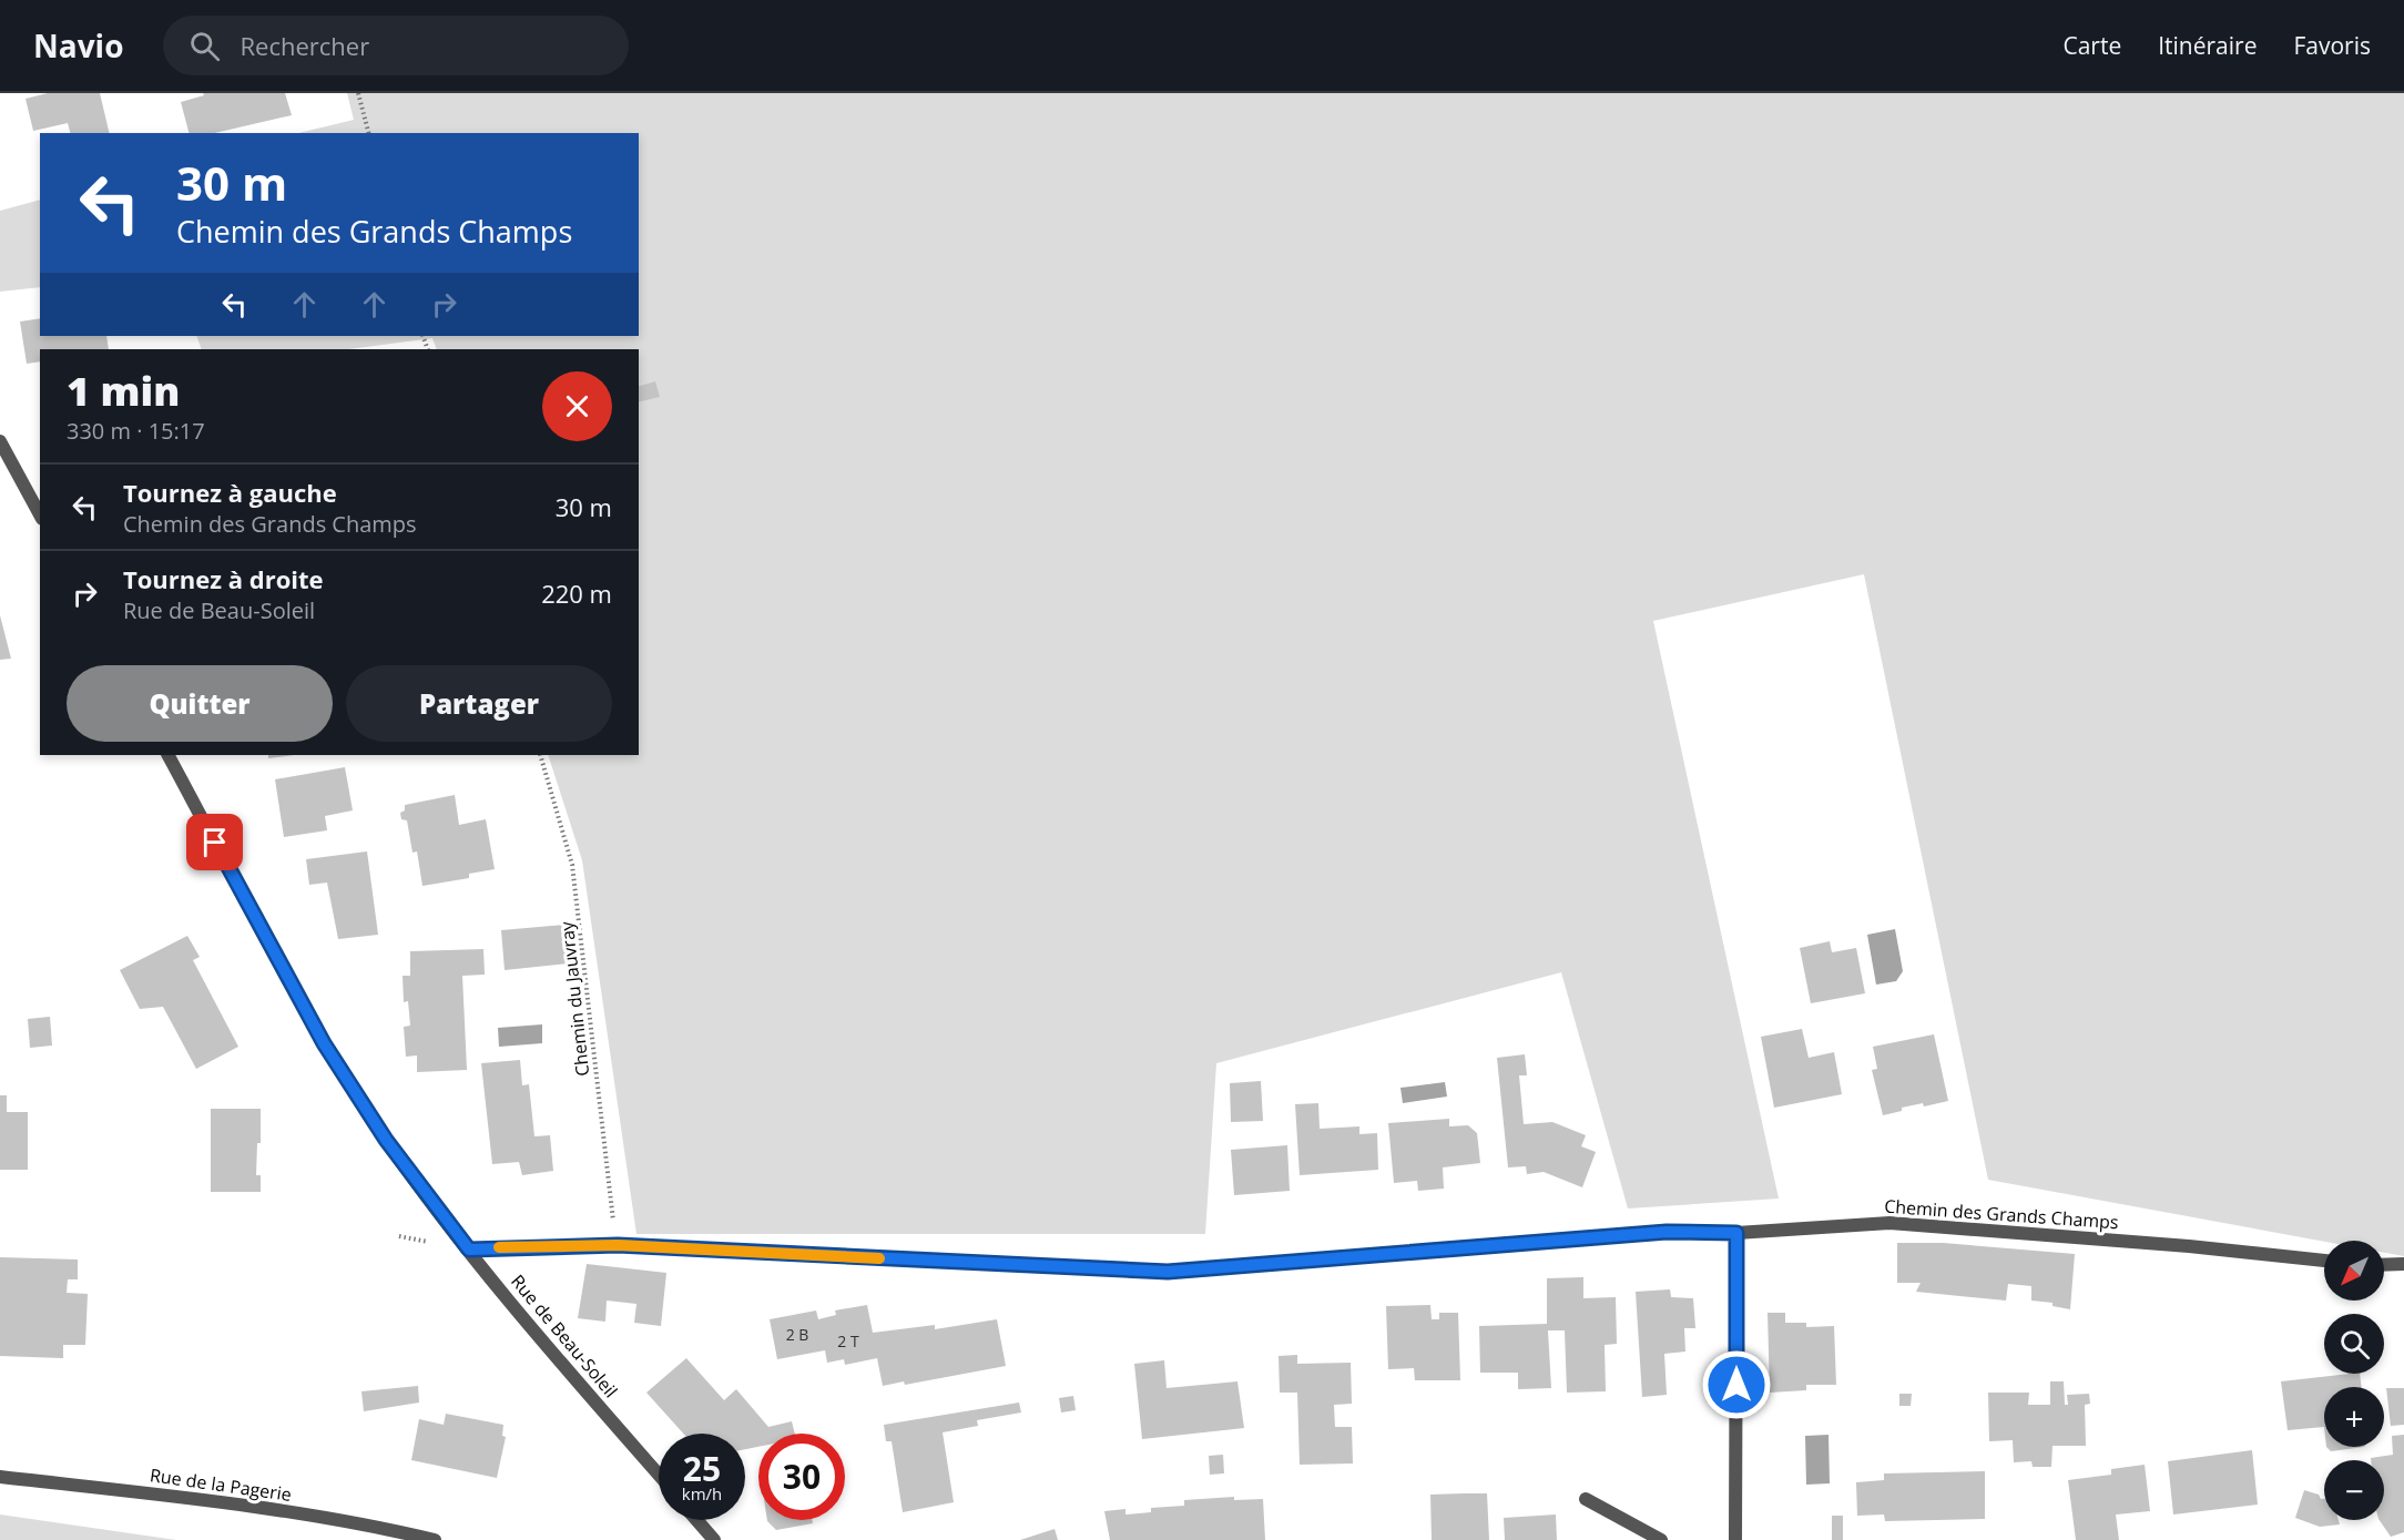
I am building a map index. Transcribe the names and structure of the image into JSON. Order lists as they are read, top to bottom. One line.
{"streets":{"street":["Chemin des Grands Champs","Rue de Beau-Soleil","Rue de la Pagerie"],"path":["Chemin du Jauvray"]},"crossings":[["Chemin du Jauvray","Chemin des Grands Champs"],["Chemin des Grands Champs","Rue de Beau-Soleil"]],"house_numbers":["2 B","2 T"],"north":"bottom left","page":{"header":"Navio","search":"Rechercher","nav":["Carte","Itinéraire","Favoris"],"turn":["30 m","Chemin des Grands Champs"],"heading":["1 min","330 m · 15:17"],"list":[{"name":"Tournez à gauche","note":"Chemin des Grands Champs","value":"30 m"},{"name":"Tournez à droite","note":"Rue de Beau-Soleil","value":"220 m"}],"buttons":["Quitter","Partager"],"map_buttons":["+","−"],"speed":"25 km/h","limit":"30"}}
